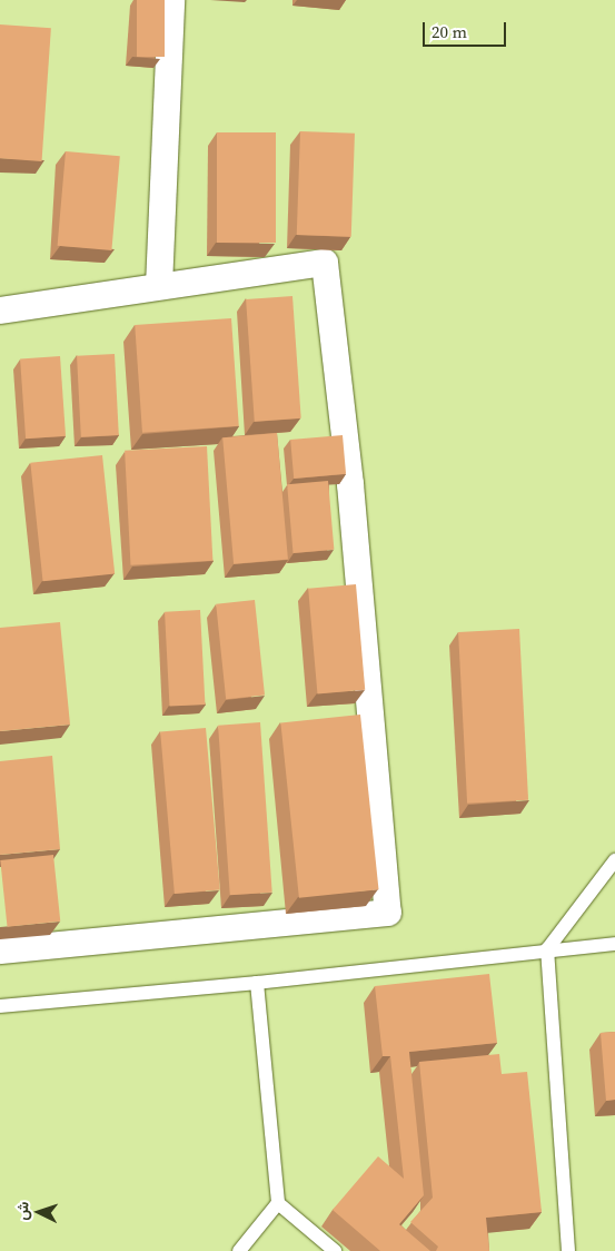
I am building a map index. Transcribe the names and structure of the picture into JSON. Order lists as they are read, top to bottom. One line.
{"scale_bar":"20 m","north":"left"}
